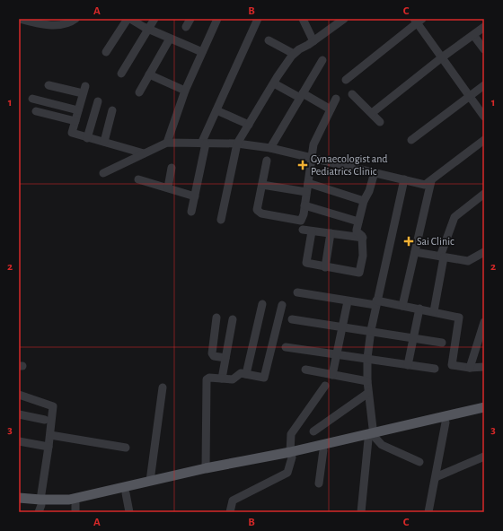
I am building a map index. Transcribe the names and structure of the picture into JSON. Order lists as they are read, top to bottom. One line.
{"places":{"health":["Gynaecologist and Pediatrics Clinic","Sai Clinic"]},"grid":{"columns":["A","B","C"],"rows":["1","2","3"]}}
